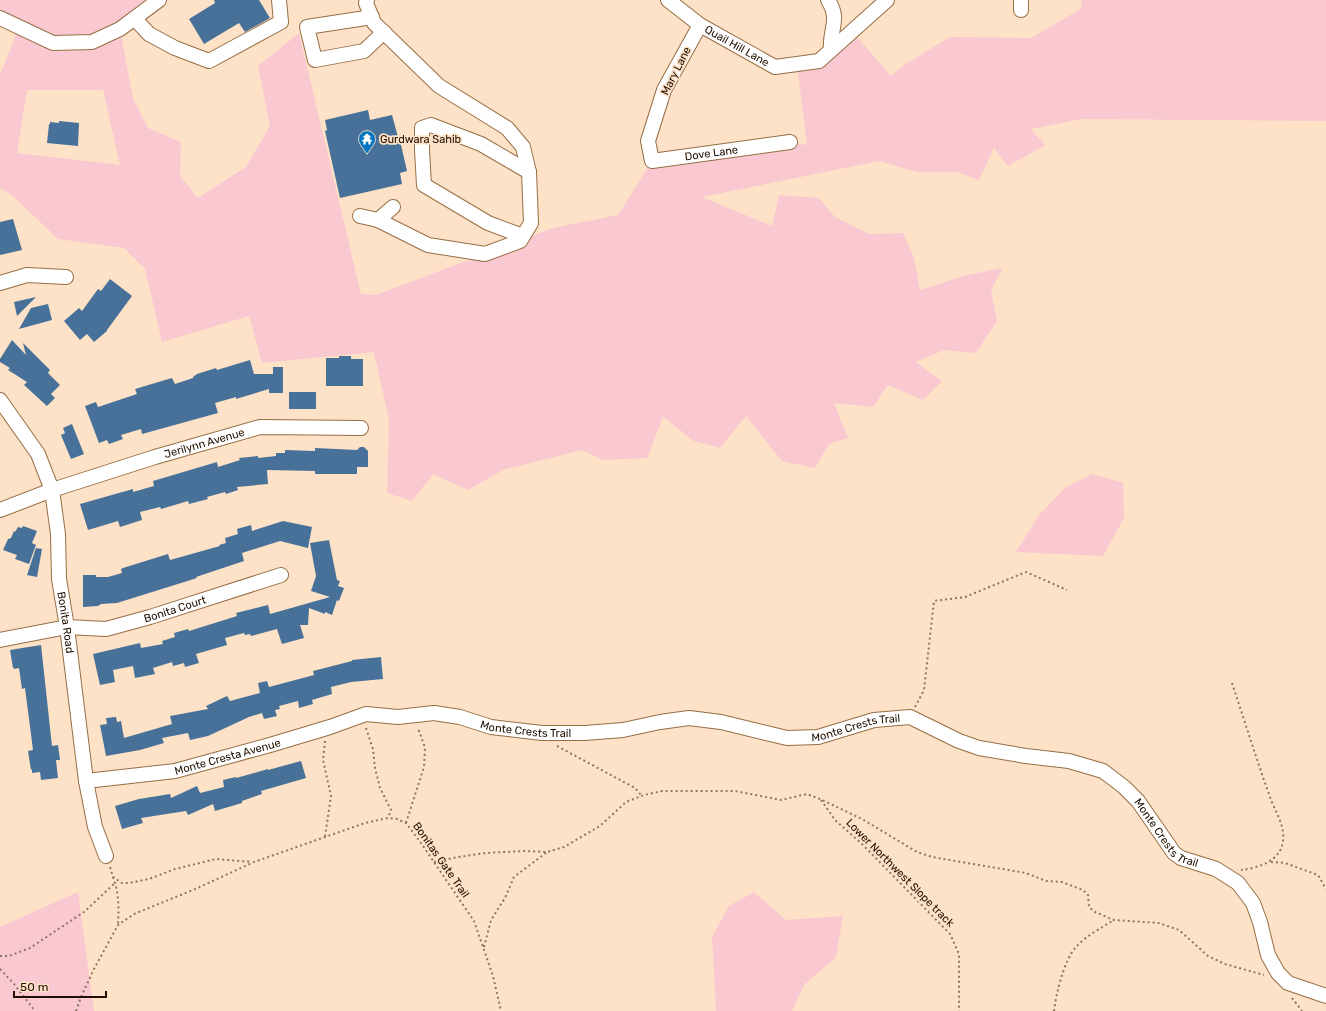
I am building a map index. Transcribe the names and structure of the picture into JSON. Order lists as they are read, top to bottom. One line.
{"streets":{"street":["Quail Hill Lane","Mary Lane","Dove Lane","Jerilynn Avenue","Bonita Court","Bonita Road","Monte Crests Trail","Monte Cresta Avenue"],"path":["Bonitas Gate Trail","Lower Northwest Slope track"]},"crossings":[["Quail Hill Lane","Mary Lane"],["Mary Lane","Dove Lane"],["Jerilynn Avenue","Bonita Road"],["Bonita Court","Bonita Road"],["Bonita Road","Monte Cresta Avenue"],["Bonita Road","Bonitas Gate Trail"],["Monte Crests Trail","Monte Cresta Avenue"]],"places":{"temple":["Gurdwara Sahib"]},"scale_bar":"50 m"}
